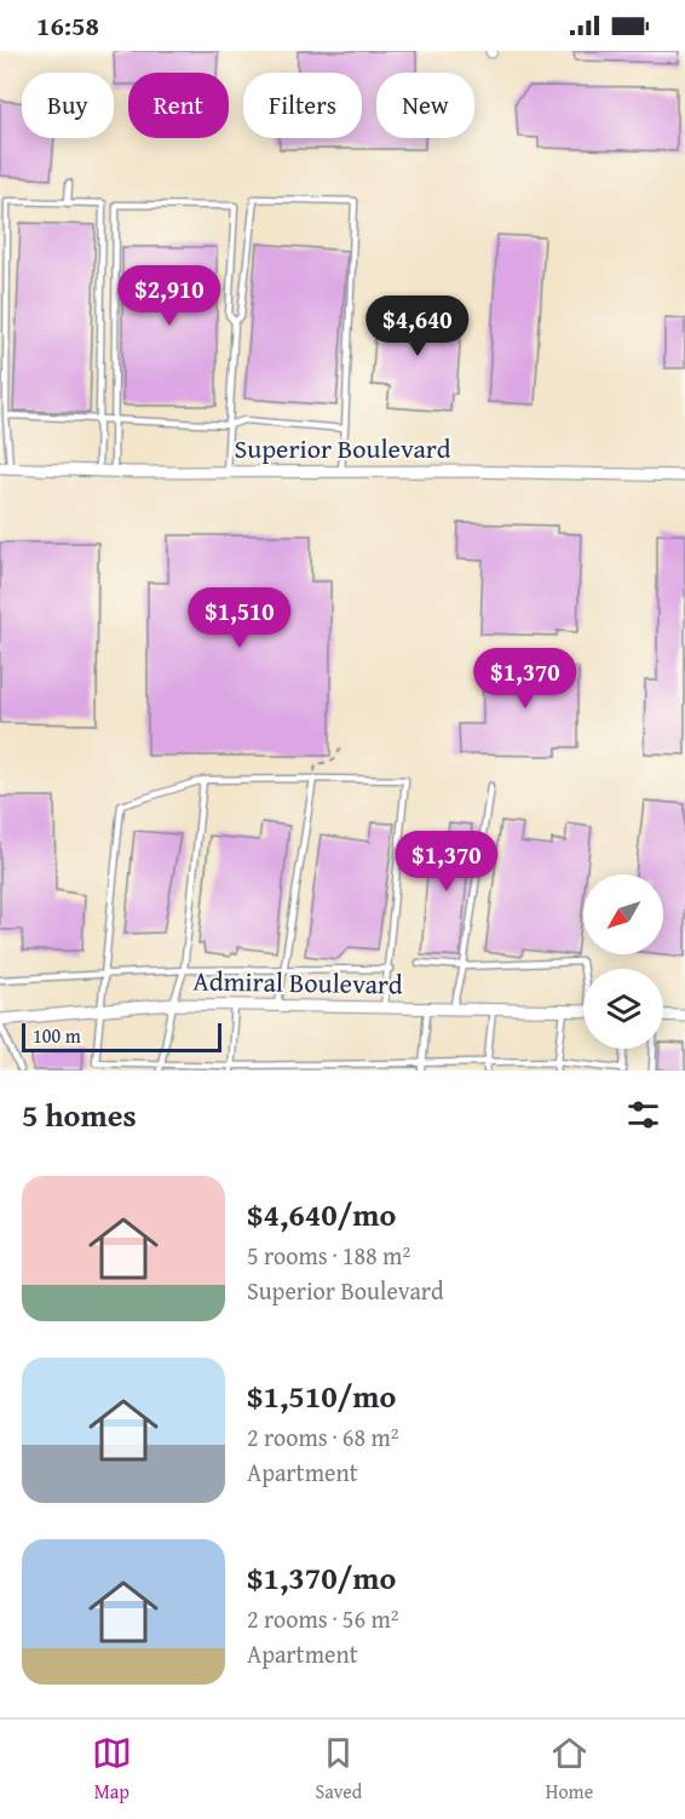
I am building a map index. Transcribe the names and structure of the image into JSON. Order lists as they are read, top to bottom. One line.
{"streets":{"street":["Superior Boulevard","Admiral Boulevard"]},"scale_bar":"100 m","north":"bottom left","page":{"status":"16:58","chip":["Buy","Rent","Filters","New"],"price":["$2,910","$4,640","$1,510","$1,370","$1,370"],"scale":"100 m","heading":"5 homes","list":[{"name":"$4,640/mo","note":"5 rooms · 188 m² · Superior Boulevard"},{"name":"$1,510/mo","note":"2 rooms · 68 m² · Apartment"},{"name":"$1,370/mo","note":"2 rooms · 56 m² · Apartment"}],"tabs":["Map","Saved","Home"]}}
